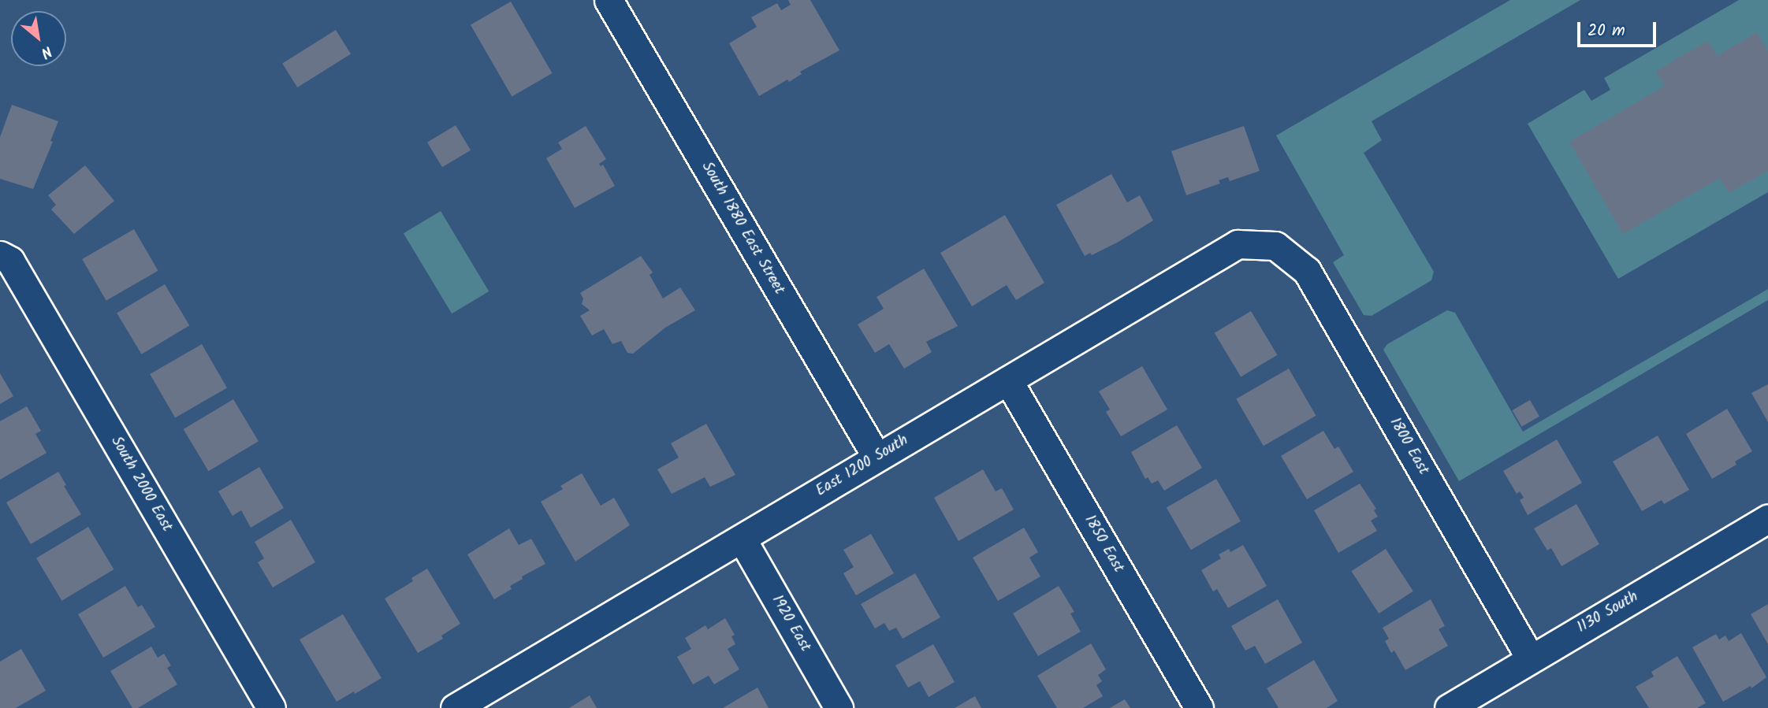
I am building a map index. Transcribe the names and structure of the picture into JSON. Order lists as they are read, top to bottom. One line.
{"streets":{"street":["South 1880 East Street","1800 East","East 1200 South","South 2000 East","1850 East","1130 South","1920 East"]},"crossings":[["South 1880 East Street","East 1200 South"],["1800 East","East 1200 South"],["1800 East","1130 South"],["East 1200 South","1850 East"],["East 1200 South","1920 East"]],"scale_bar":"20 m","north":"bottom right"}
